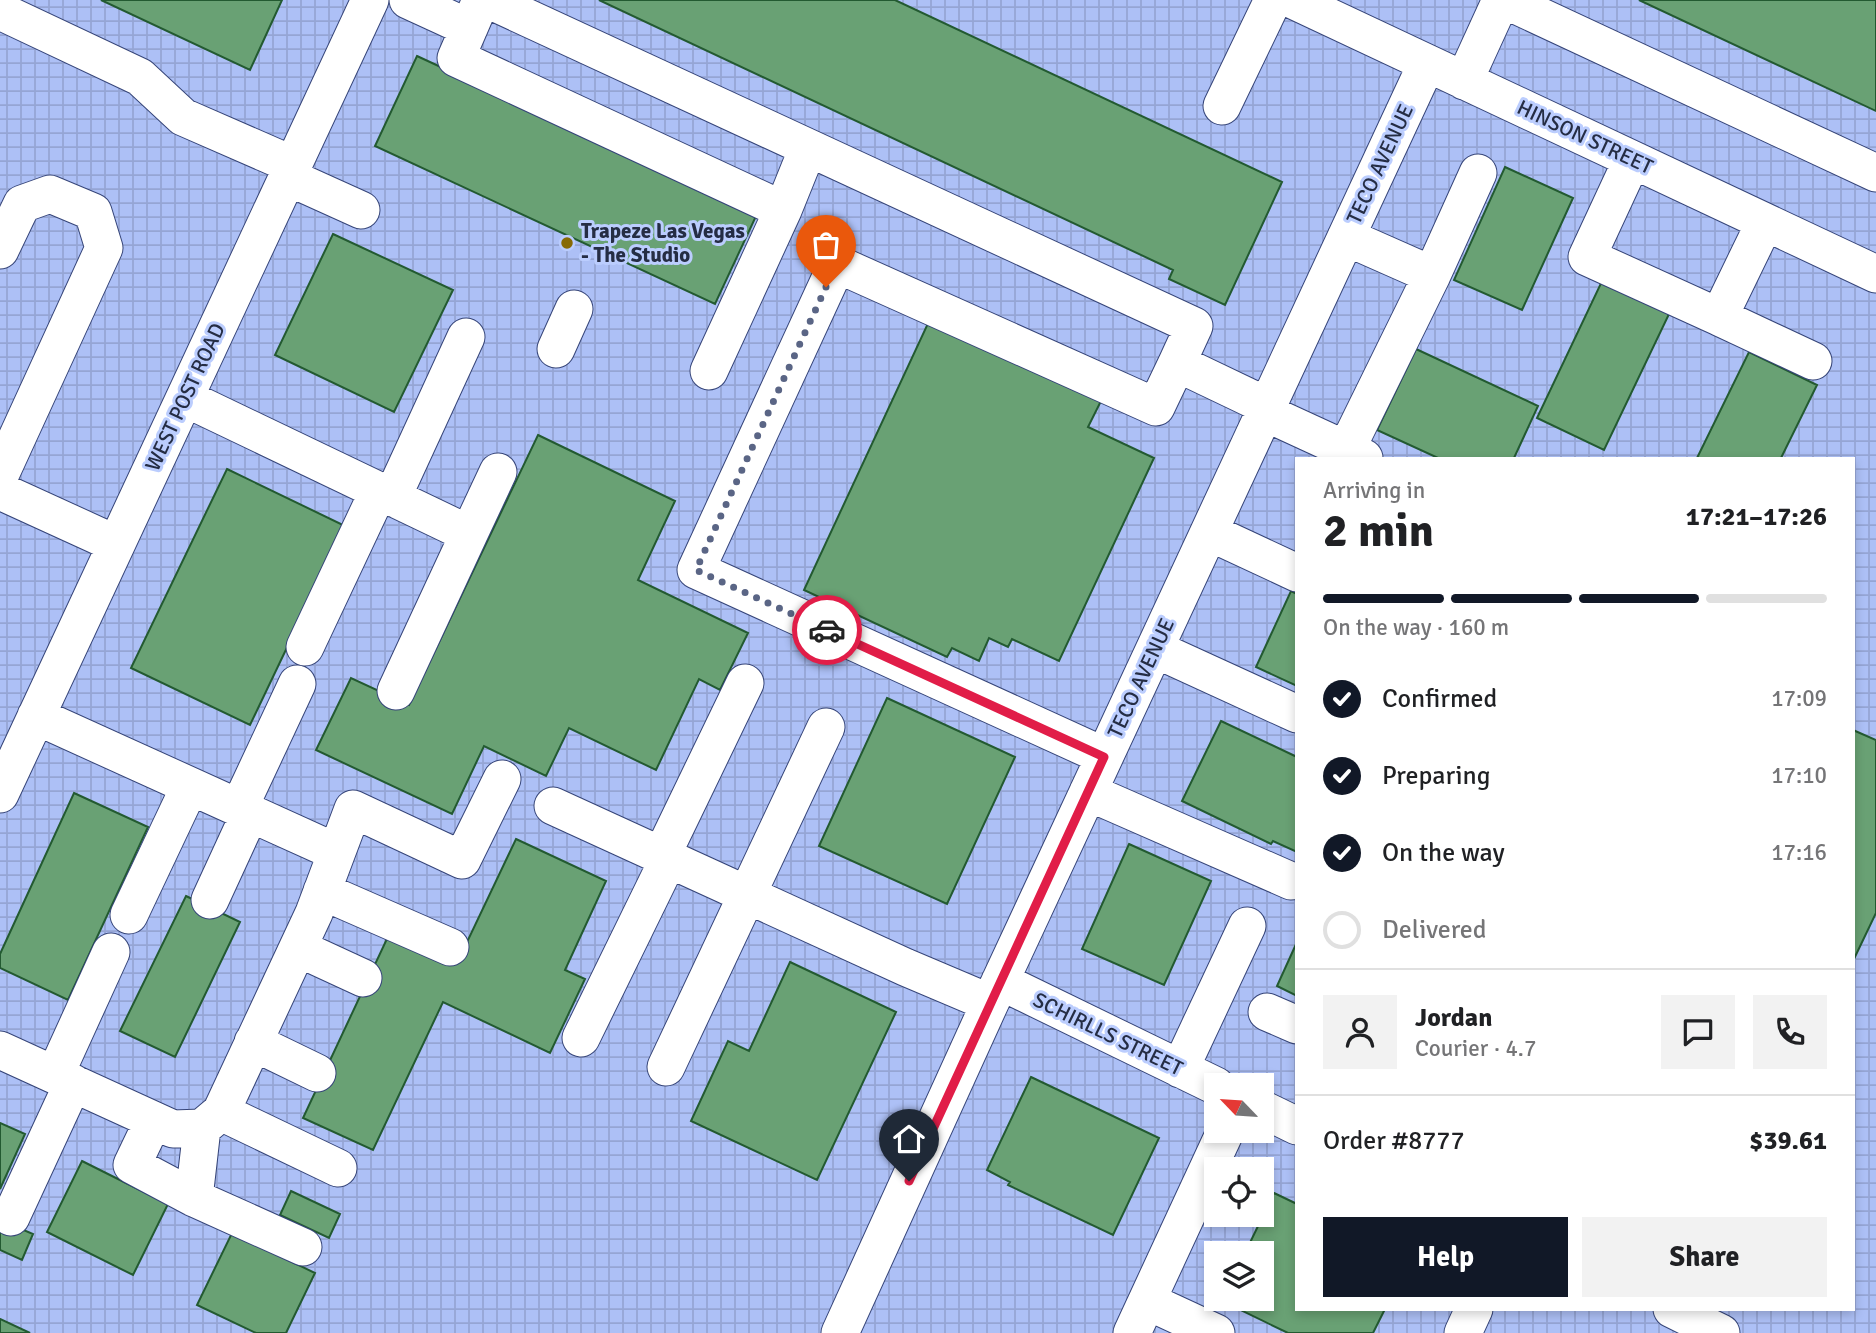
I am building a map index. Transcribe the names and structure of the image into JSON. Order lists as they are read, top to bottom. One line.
{"streets":{"street":["HINSON STREET","TECO AVENUE","WEST POST ROAD","SCHIRLLS STREET"]},"crossings":[["HINSON STREET","TECO AVENUE"],["TECO AVENUE","SCHIRLLS STREET"]],"places":["Trapeze Las Vegas - The Studio"],"north":"top left","page":{"heading":["2 min","Arriving in","17:21–17:26"],"panel":["Jordan","Courier · 4.7","Order #8777","$39.61"],"bar":"On the way · 160 m","list":[["Confirmed","17:09"],["Preparing","17:10"],["On the way","17:16"],"Delivered"],"buttons":["Help","Share"]}}
